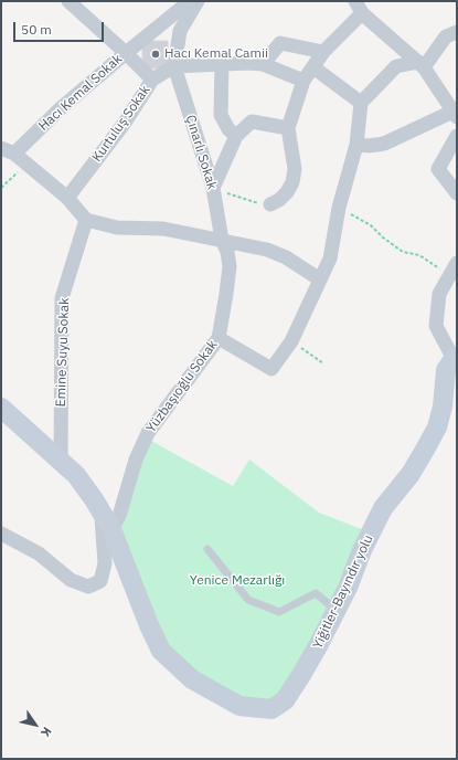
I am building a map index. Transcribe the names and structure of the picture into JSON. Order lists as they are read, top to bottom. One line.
{"streets":{"street":["Hacı Kemal Sokak","Kurtuluş Sokak","Çınarlı Sokak","Emine Suyu Sokak","Yüzbaşıoğlu Sokak","Yiğitler-Bayındır yolu"]},"crossings":[["Hacı Kemal Sokak","Kurtuluş Sokak"],["Çınarlı Sokak","Yüzbaşıoğlu Sokak"],["Emine Suyu Sokak","Yiğitler-Bayındır yolu"],["Yüzbaşıoğlu Sokak","Yiğitler-Bayındır yolu"]],"parks":["Yenice Mezarlığı"],"places":["Hacı Kemal Camii"],"scale_bar":"50 m","north":"bottom right"}
